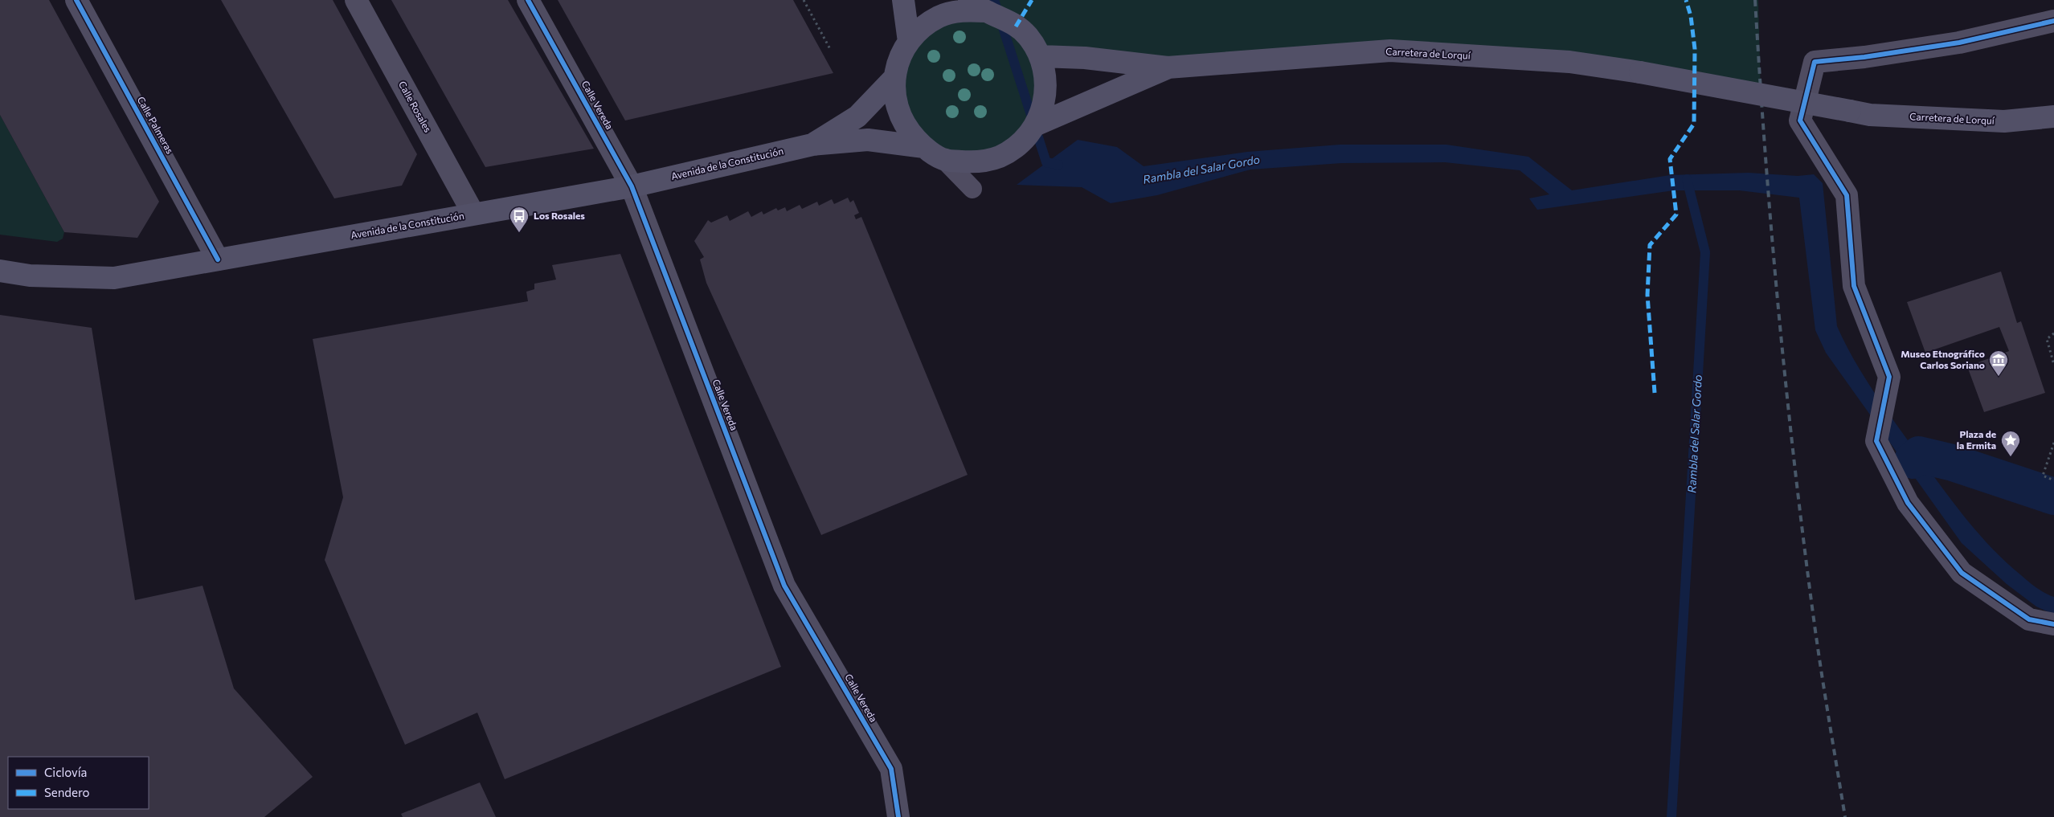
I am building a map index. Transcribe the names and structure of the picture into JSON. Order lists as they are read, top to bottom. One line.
{"streets":{"main road":["Carretera de Lorquí","Avenida de la Constitución"],"street":["Calle Vereda","Calle Rosales","Calle Palmeras"]},"crossings":[["Calle Vereda","Avenida de la Constitución"],["Calle Rosales","Avenida de la Constitución"],["Calle Palmeras","Avenida de la Constitución"]],"water":["Rambla del Salar Gordo"],"places":{"bus stop":["Los Rosales"],"museum":["Museo Etnográfico Carlos Soriano"],"place":["Plaza de la Ermita"]},"legend":["Ciclovía","Sendero"]}
